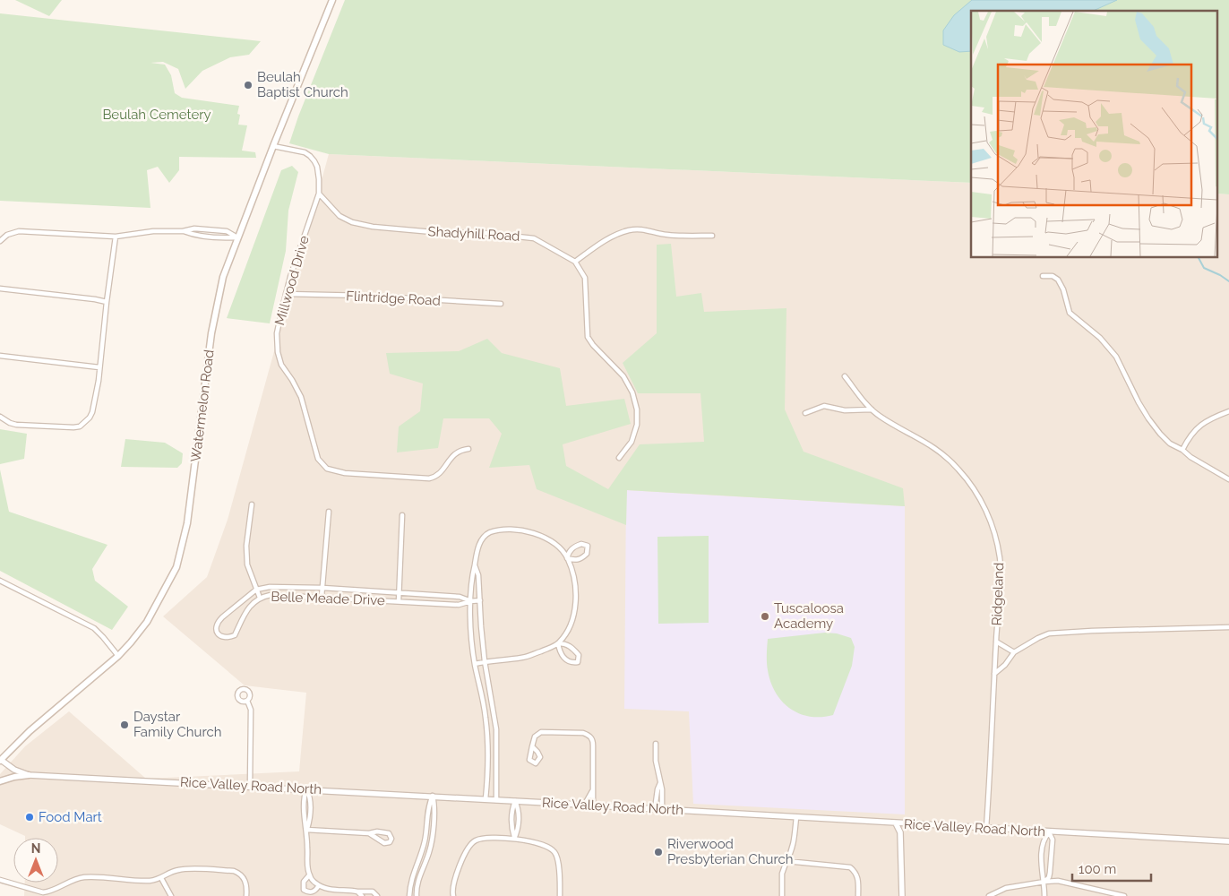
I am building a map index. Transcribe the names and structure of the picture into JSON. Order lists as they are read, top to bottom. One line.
{"streets":{"main road":["Watermelon Road"],"street":["Shadyhill Road","Millwood Drive","Flintridge Road","Ridgeland","Belle Meade Drive","Rice Valley Road North"]},"crossings":[["Shadyhill Road","Millwood Drive"],["Millwood Drive","Flintridge Road"],["Millwood Drive","Watermelon Road"],["Watermelon Road","Rice Valley Road North"],["Ridgeland","Rice Valley Road North"]],"parks":["Beulah Cemetery"],"places":["Beulah Baptist Church","Tuscaloosa Academy","Daystar Family Church","Food Mart","Riverwood Presbyterian Church"],"scale_bar":"100 m","north":"top"}
